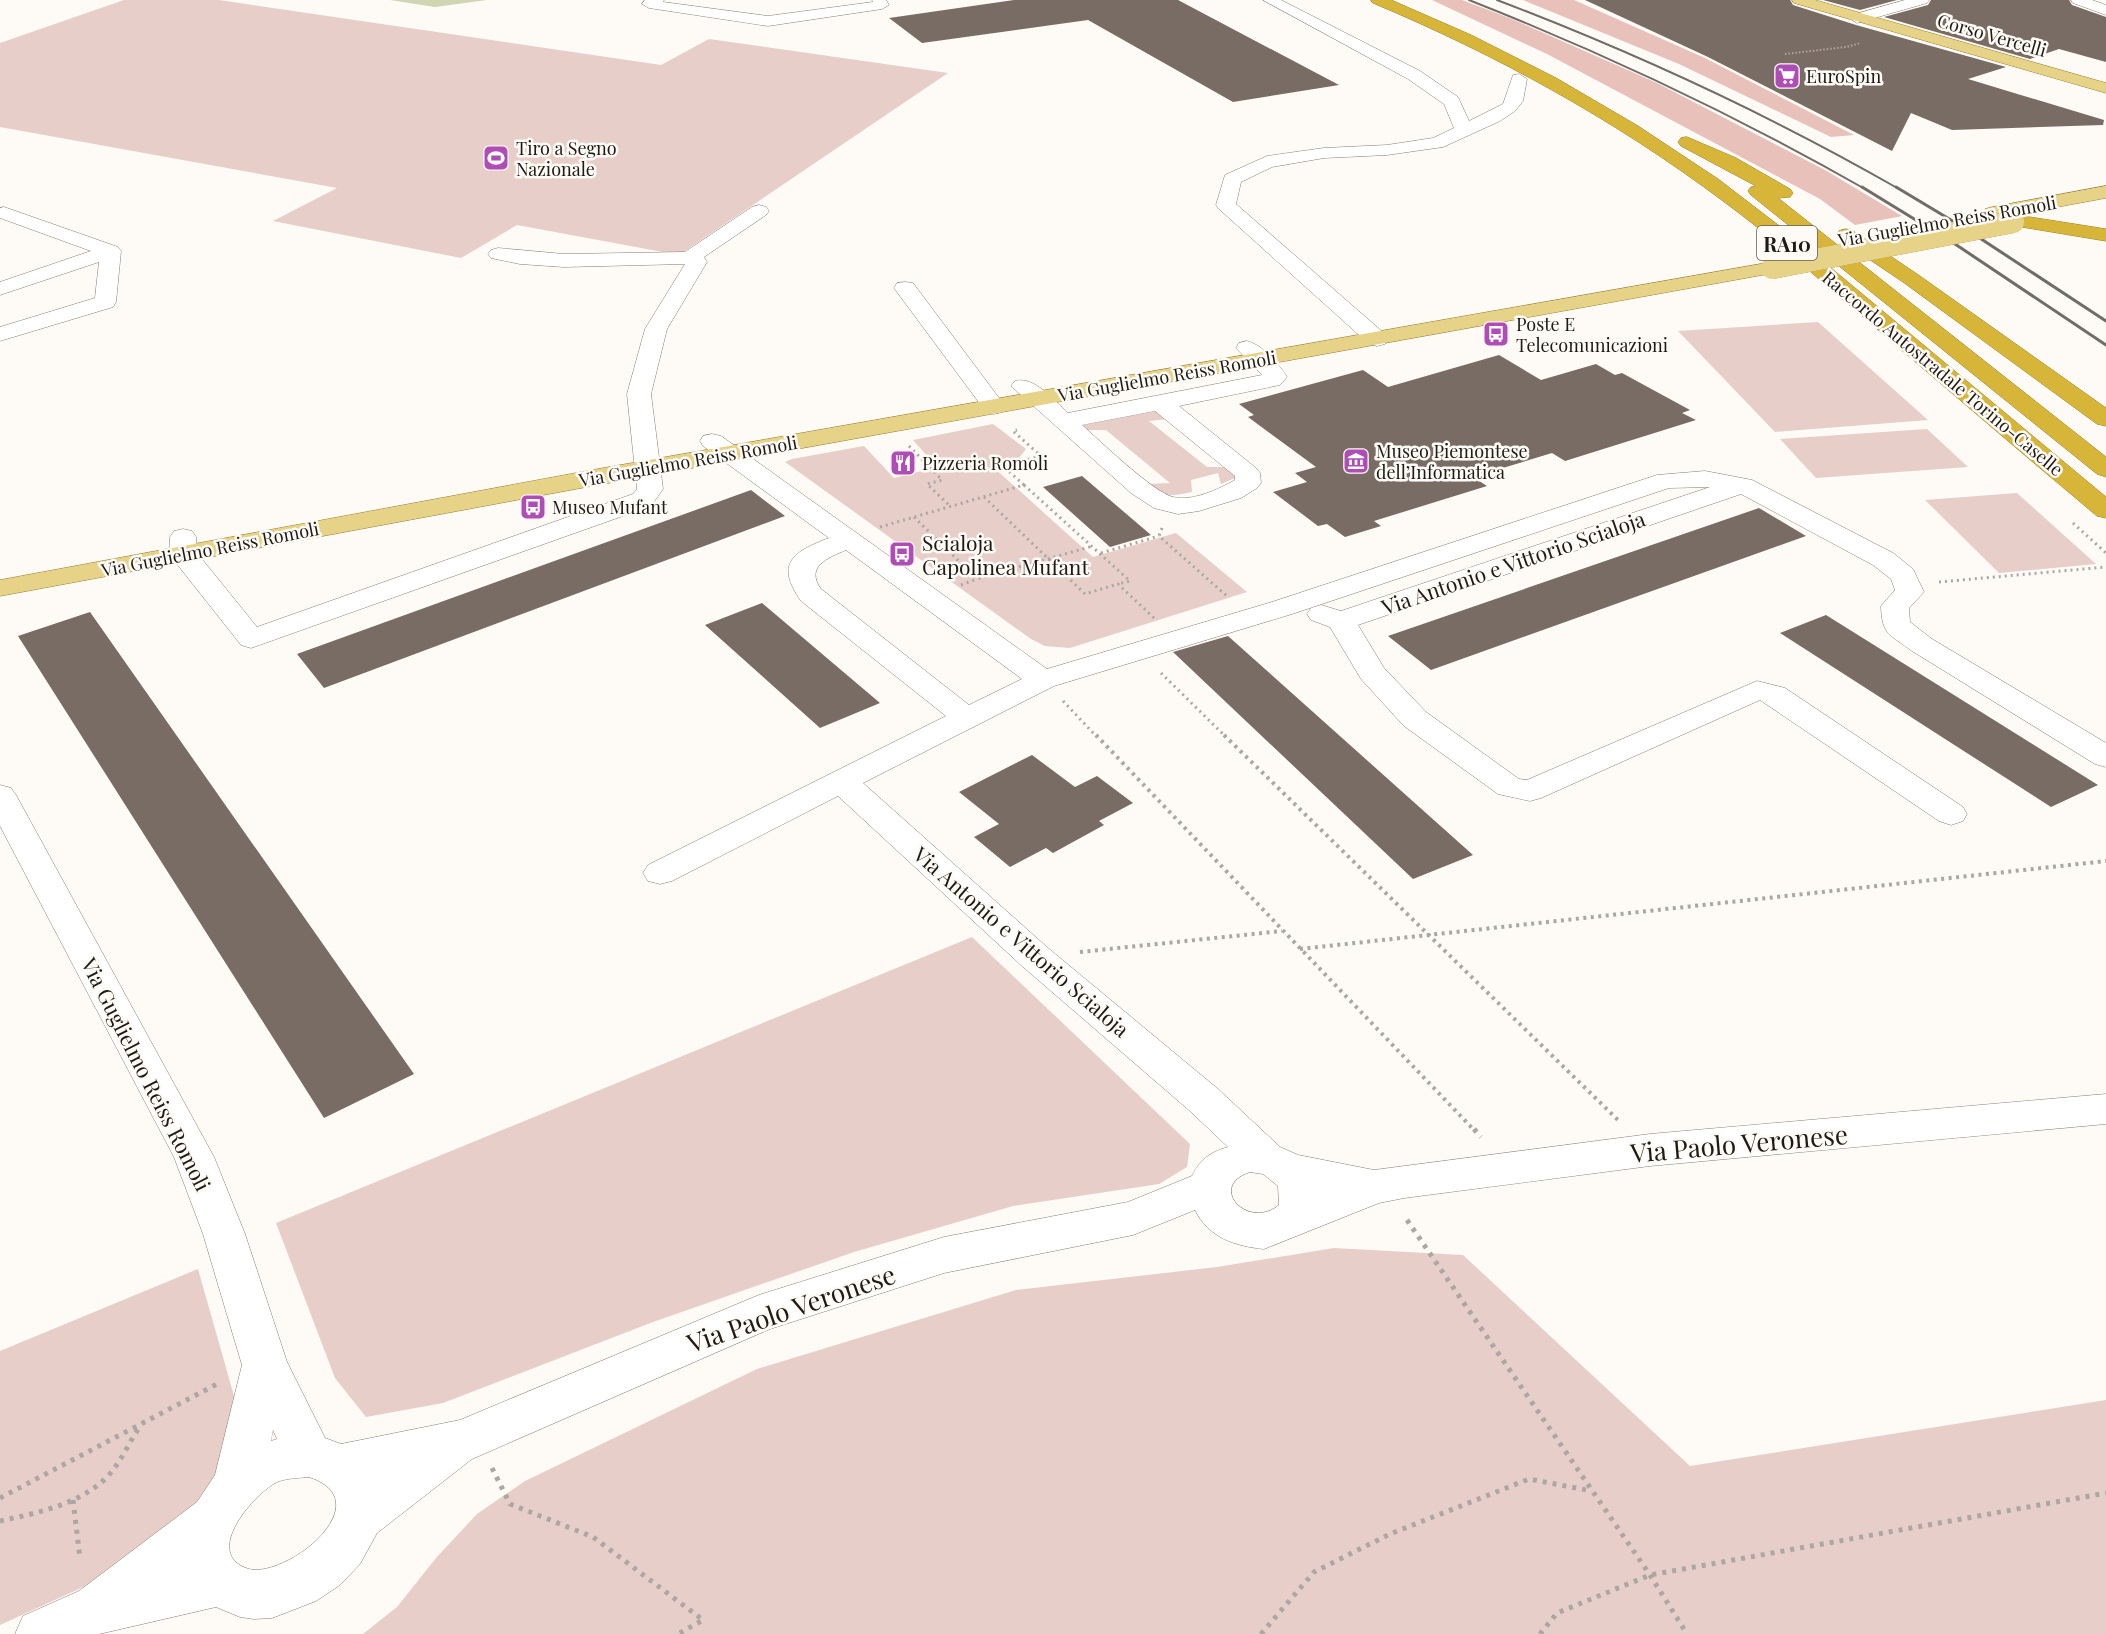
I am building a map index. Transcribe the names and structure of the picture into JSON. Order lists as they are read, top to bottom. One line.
{"streets":{"highway":["RA10","Raccordo Autostradale Torino-Caselle"],"main road":["Corso Vercelli","Via Guglielmo Reiss Romoli"],"street":["Via Antonio e Vittorio Scialoja","Via Paolo Veronese"]},"crossings":[["RA10","Raccordo Autostradale Torino-Caselle"],["Via Antonio e Vittorio Scialoja","Via Paolo Veronese"]],"places":{"supermarket":["EuroSpin"],"sports":["Tiro a Segno Nazionale"],"bus stop":["Poste E Telecomunicazioni","Museo Mufant","Scialoja Capolinea Mufant"],"museum":["Museo Piemontese dell’Informatica"],"restaurant":["Pizzeria Romoli"]}}
